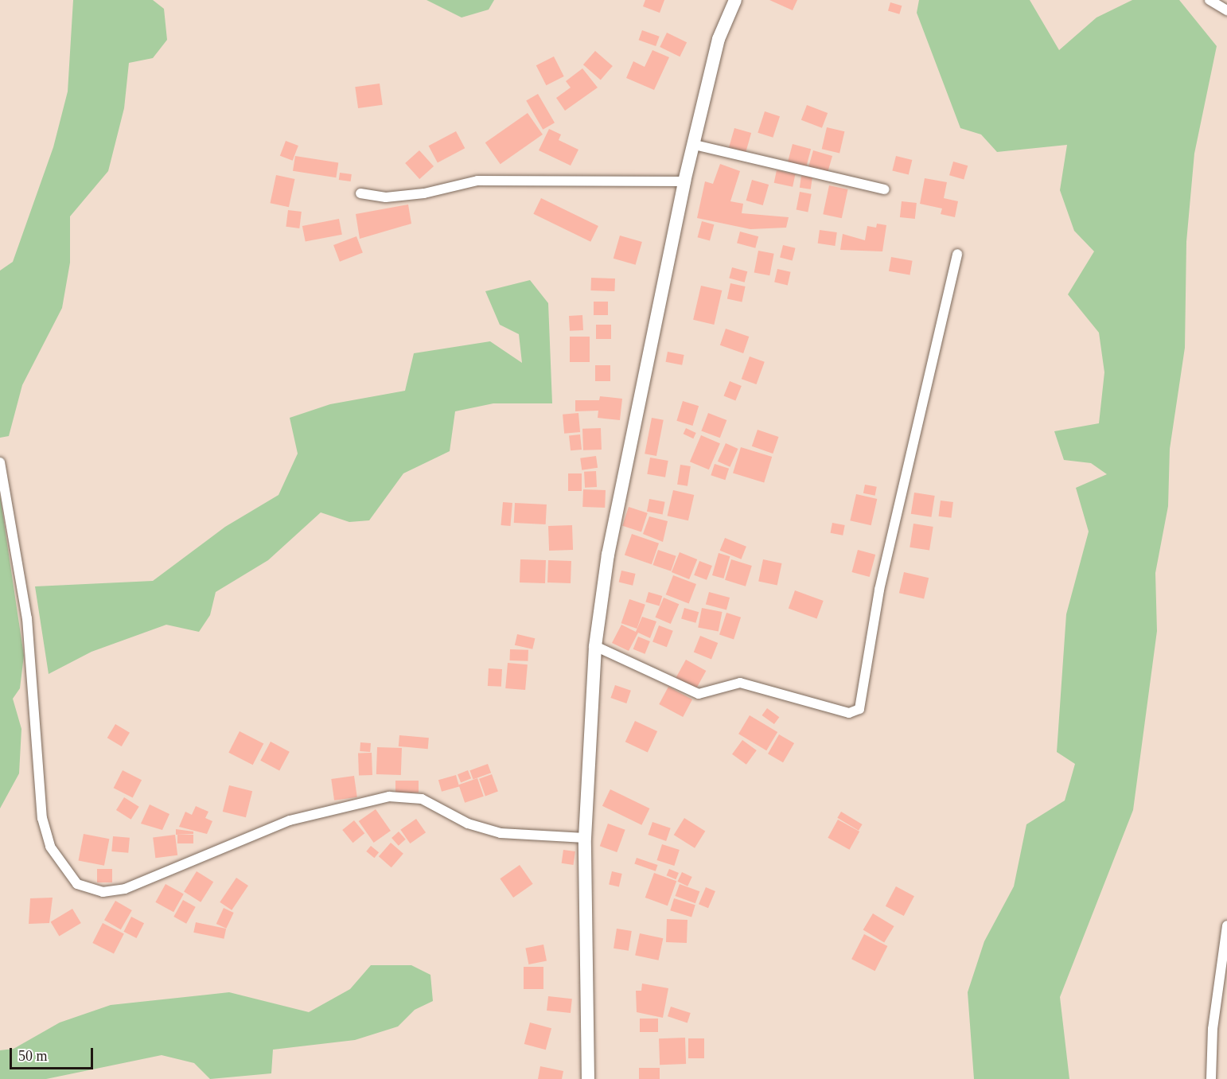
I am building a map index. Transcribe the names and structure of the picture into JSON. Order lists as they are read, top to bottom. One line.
{"scale_bar":"50 m"}
